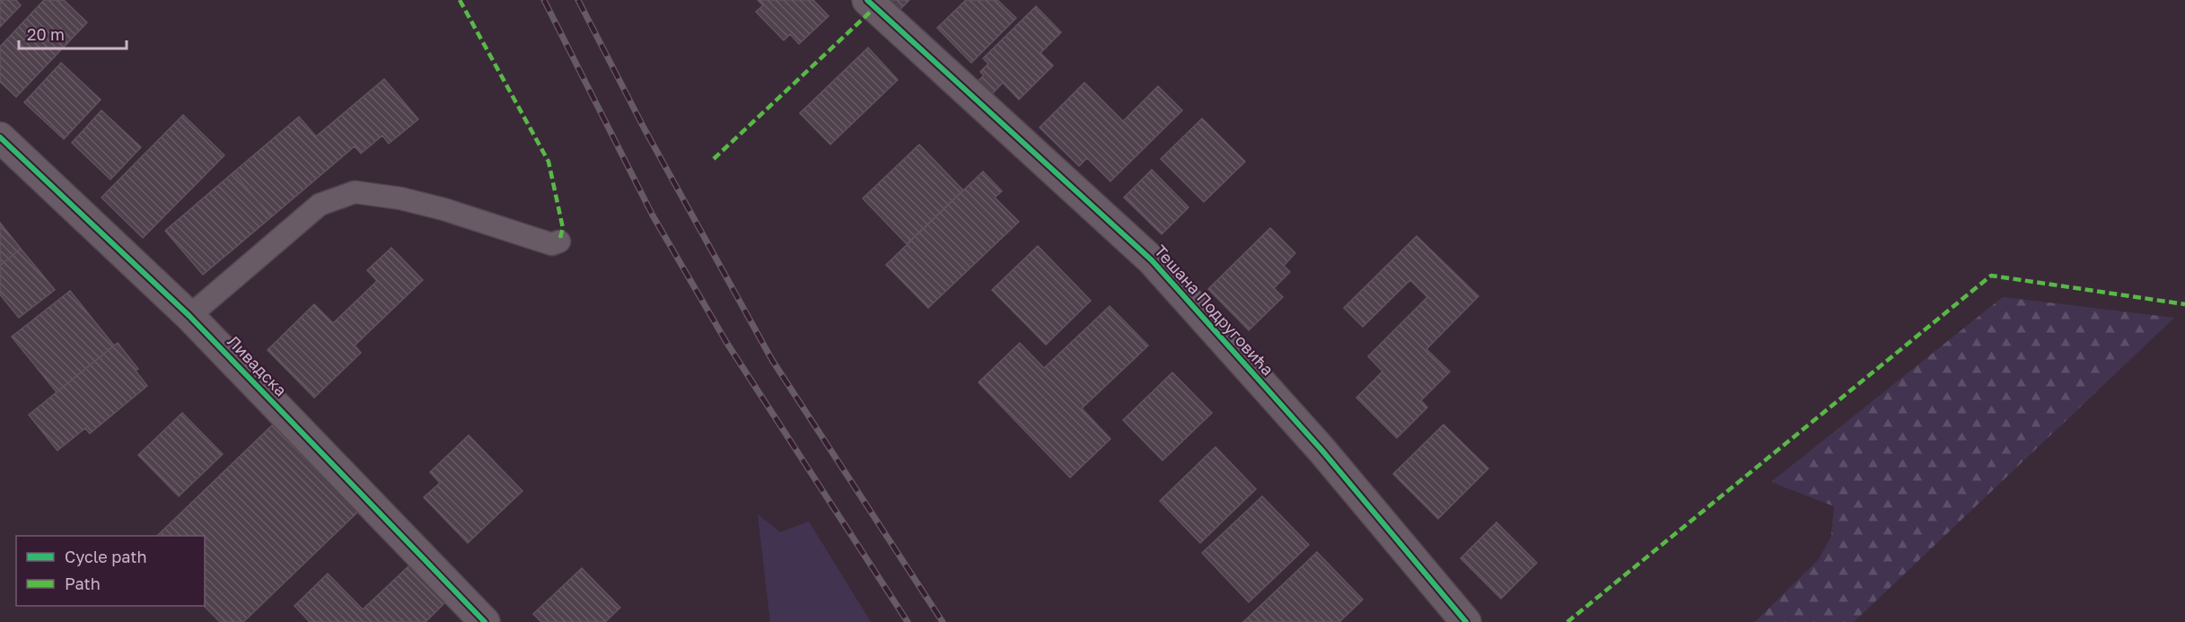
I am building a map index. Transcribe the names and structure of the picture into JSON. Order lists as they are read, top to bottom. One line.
{"streets":{"street":["Тешана Подруговића","Ливадска"]},"legend":["Cycle path","Path"],"scale_bar":"20 m"}
